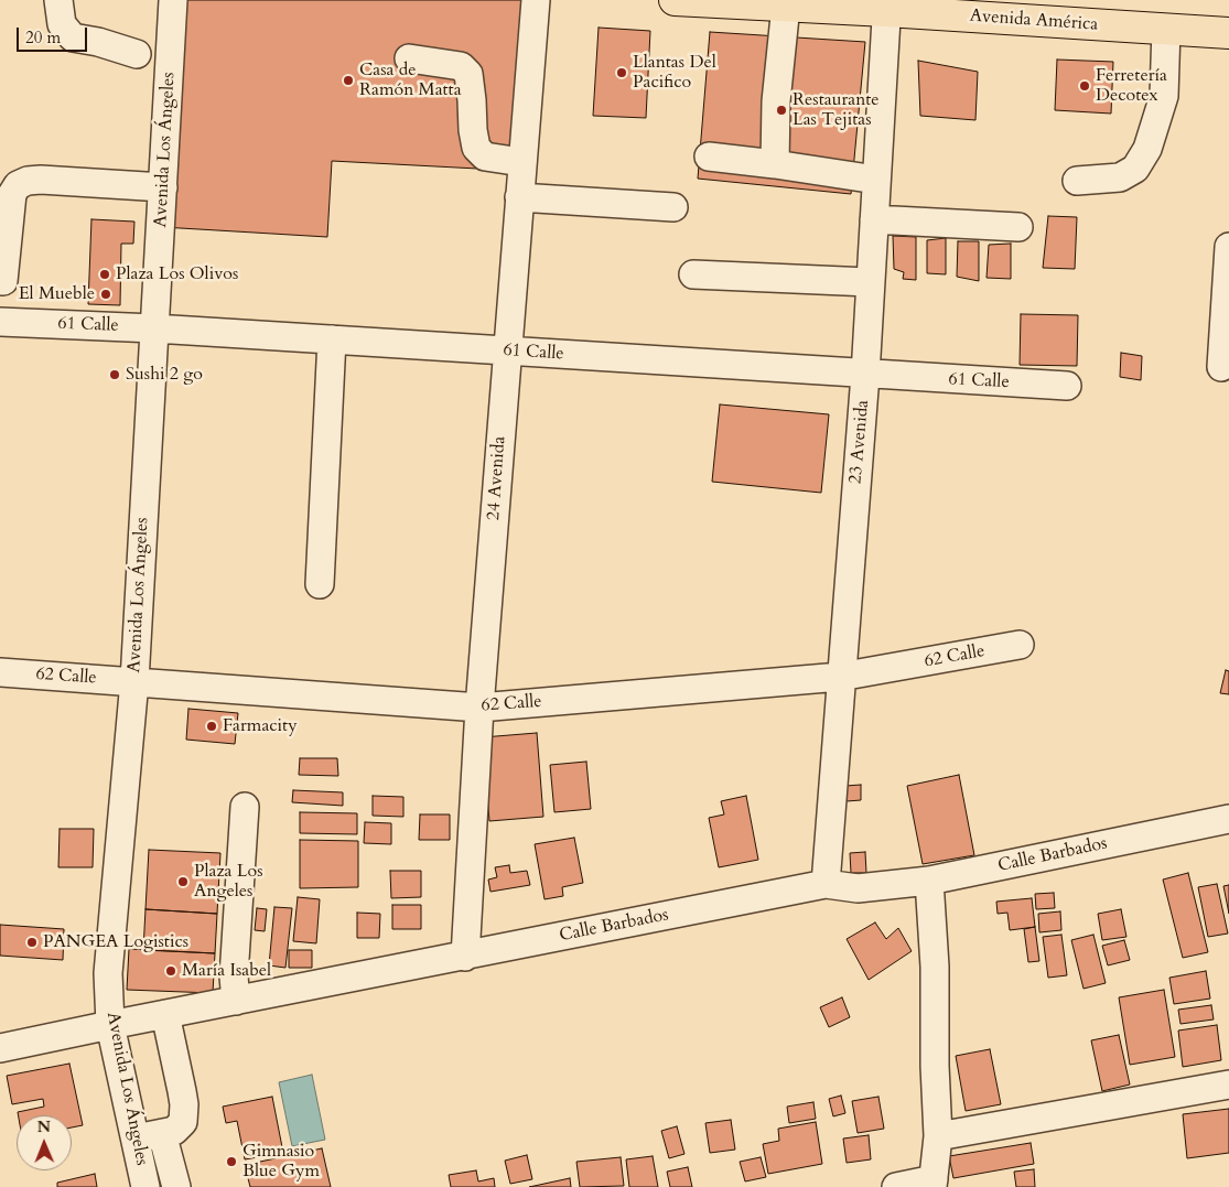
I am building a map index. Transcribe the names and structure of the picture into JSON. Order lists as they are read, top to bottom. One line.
{"streets":{"main road":["Avenida América"],"street":["Avenida Los Ángeles","61 Calle","23 Avenida","24 Avenida","62 Calle","Calle Barbados"]},"crossings":[["Avenida América","23 Avenida"],["Avenida Los Ángeles","61 Calle"],["Avenida Los Ángeles","62 Calle"],["Avenida Los Ángeles","Calle Barbados"],["61 Calle","23 Avenida"],["61 Calle","24 Avenida"],["23 Avenida","62 Calle"],["23 Avenida","Calle Barbados"],["24 Avenida","62 Calle"],["24 Avenida","Calle Barbados"]],"places":["Llantas Del Pacifico","Casa de Ramón Matta","Ferretería Decotex","Restaurante Las Tejitas","Plaza Los Olivos","El Mueble","Sushi 2 go","Farmacity","Plaza Los Angeles","PANGEA Logistics","María Isabel","Gimnasio Blue Gym"],"scale_bar":"20 m","north":"top"}
